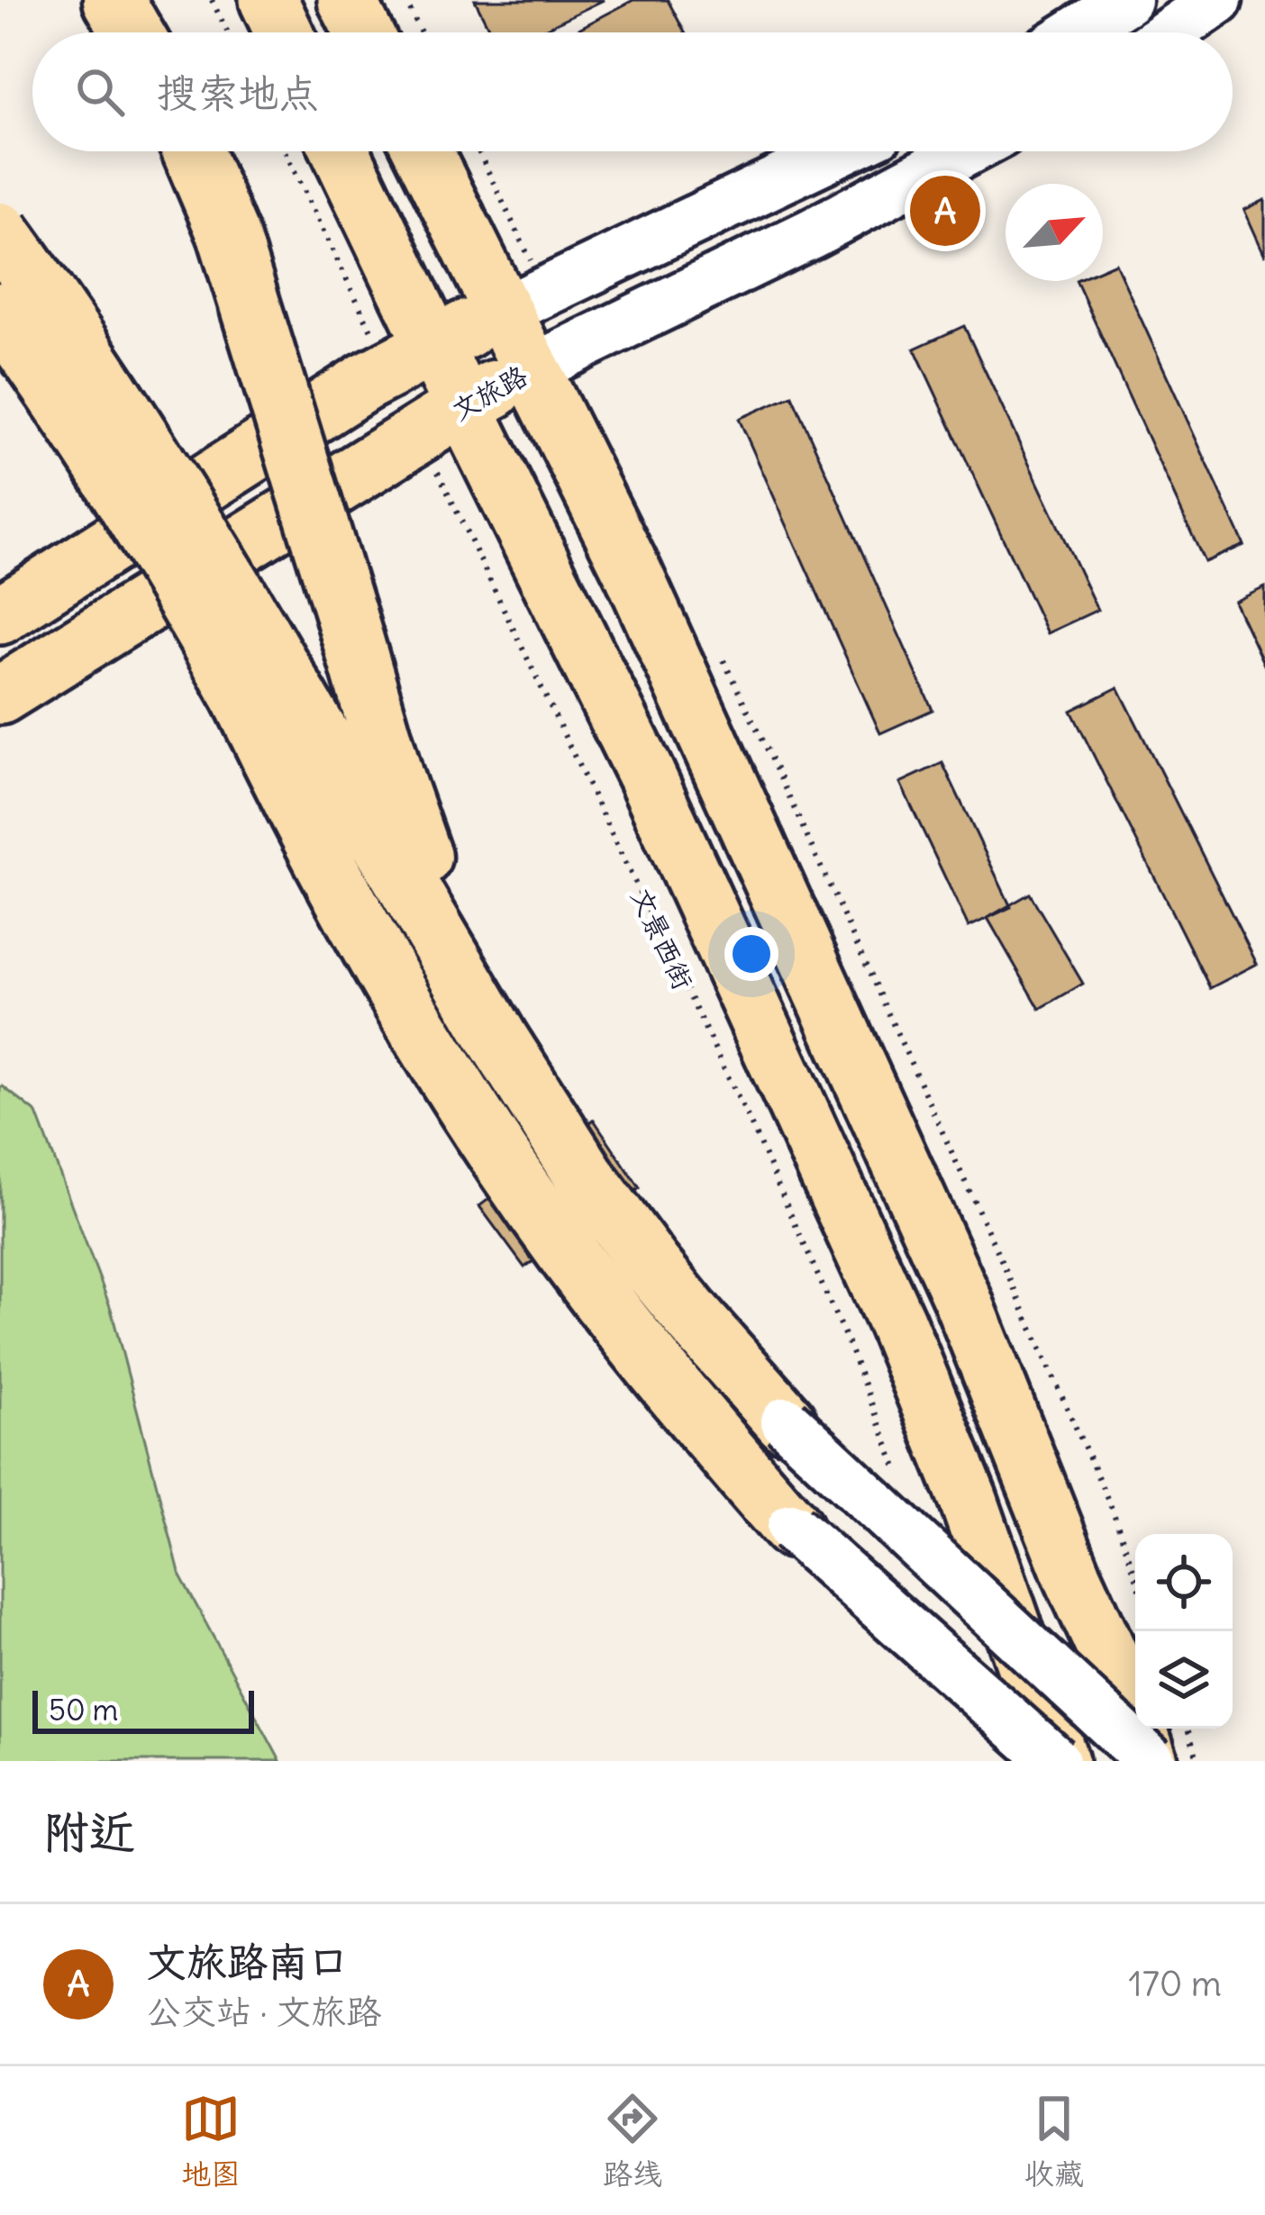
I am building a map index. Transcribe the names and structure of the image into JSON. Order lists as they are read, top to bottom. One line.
{"streets":{"main road":["文旅路","文景西街"]},"crossings":[["文旅路","文景西街"]],"scale_bar":"50 m","north":"top right","page":{"search":"搜索地点","pins":"A","scale":"50 m","heading":"附近","list":[{"mark":"A","name":"文旅路南口","note":"公交站 · 文旅路","value":"170 m"}],"nav":["地图","路线","收藏"]}}
